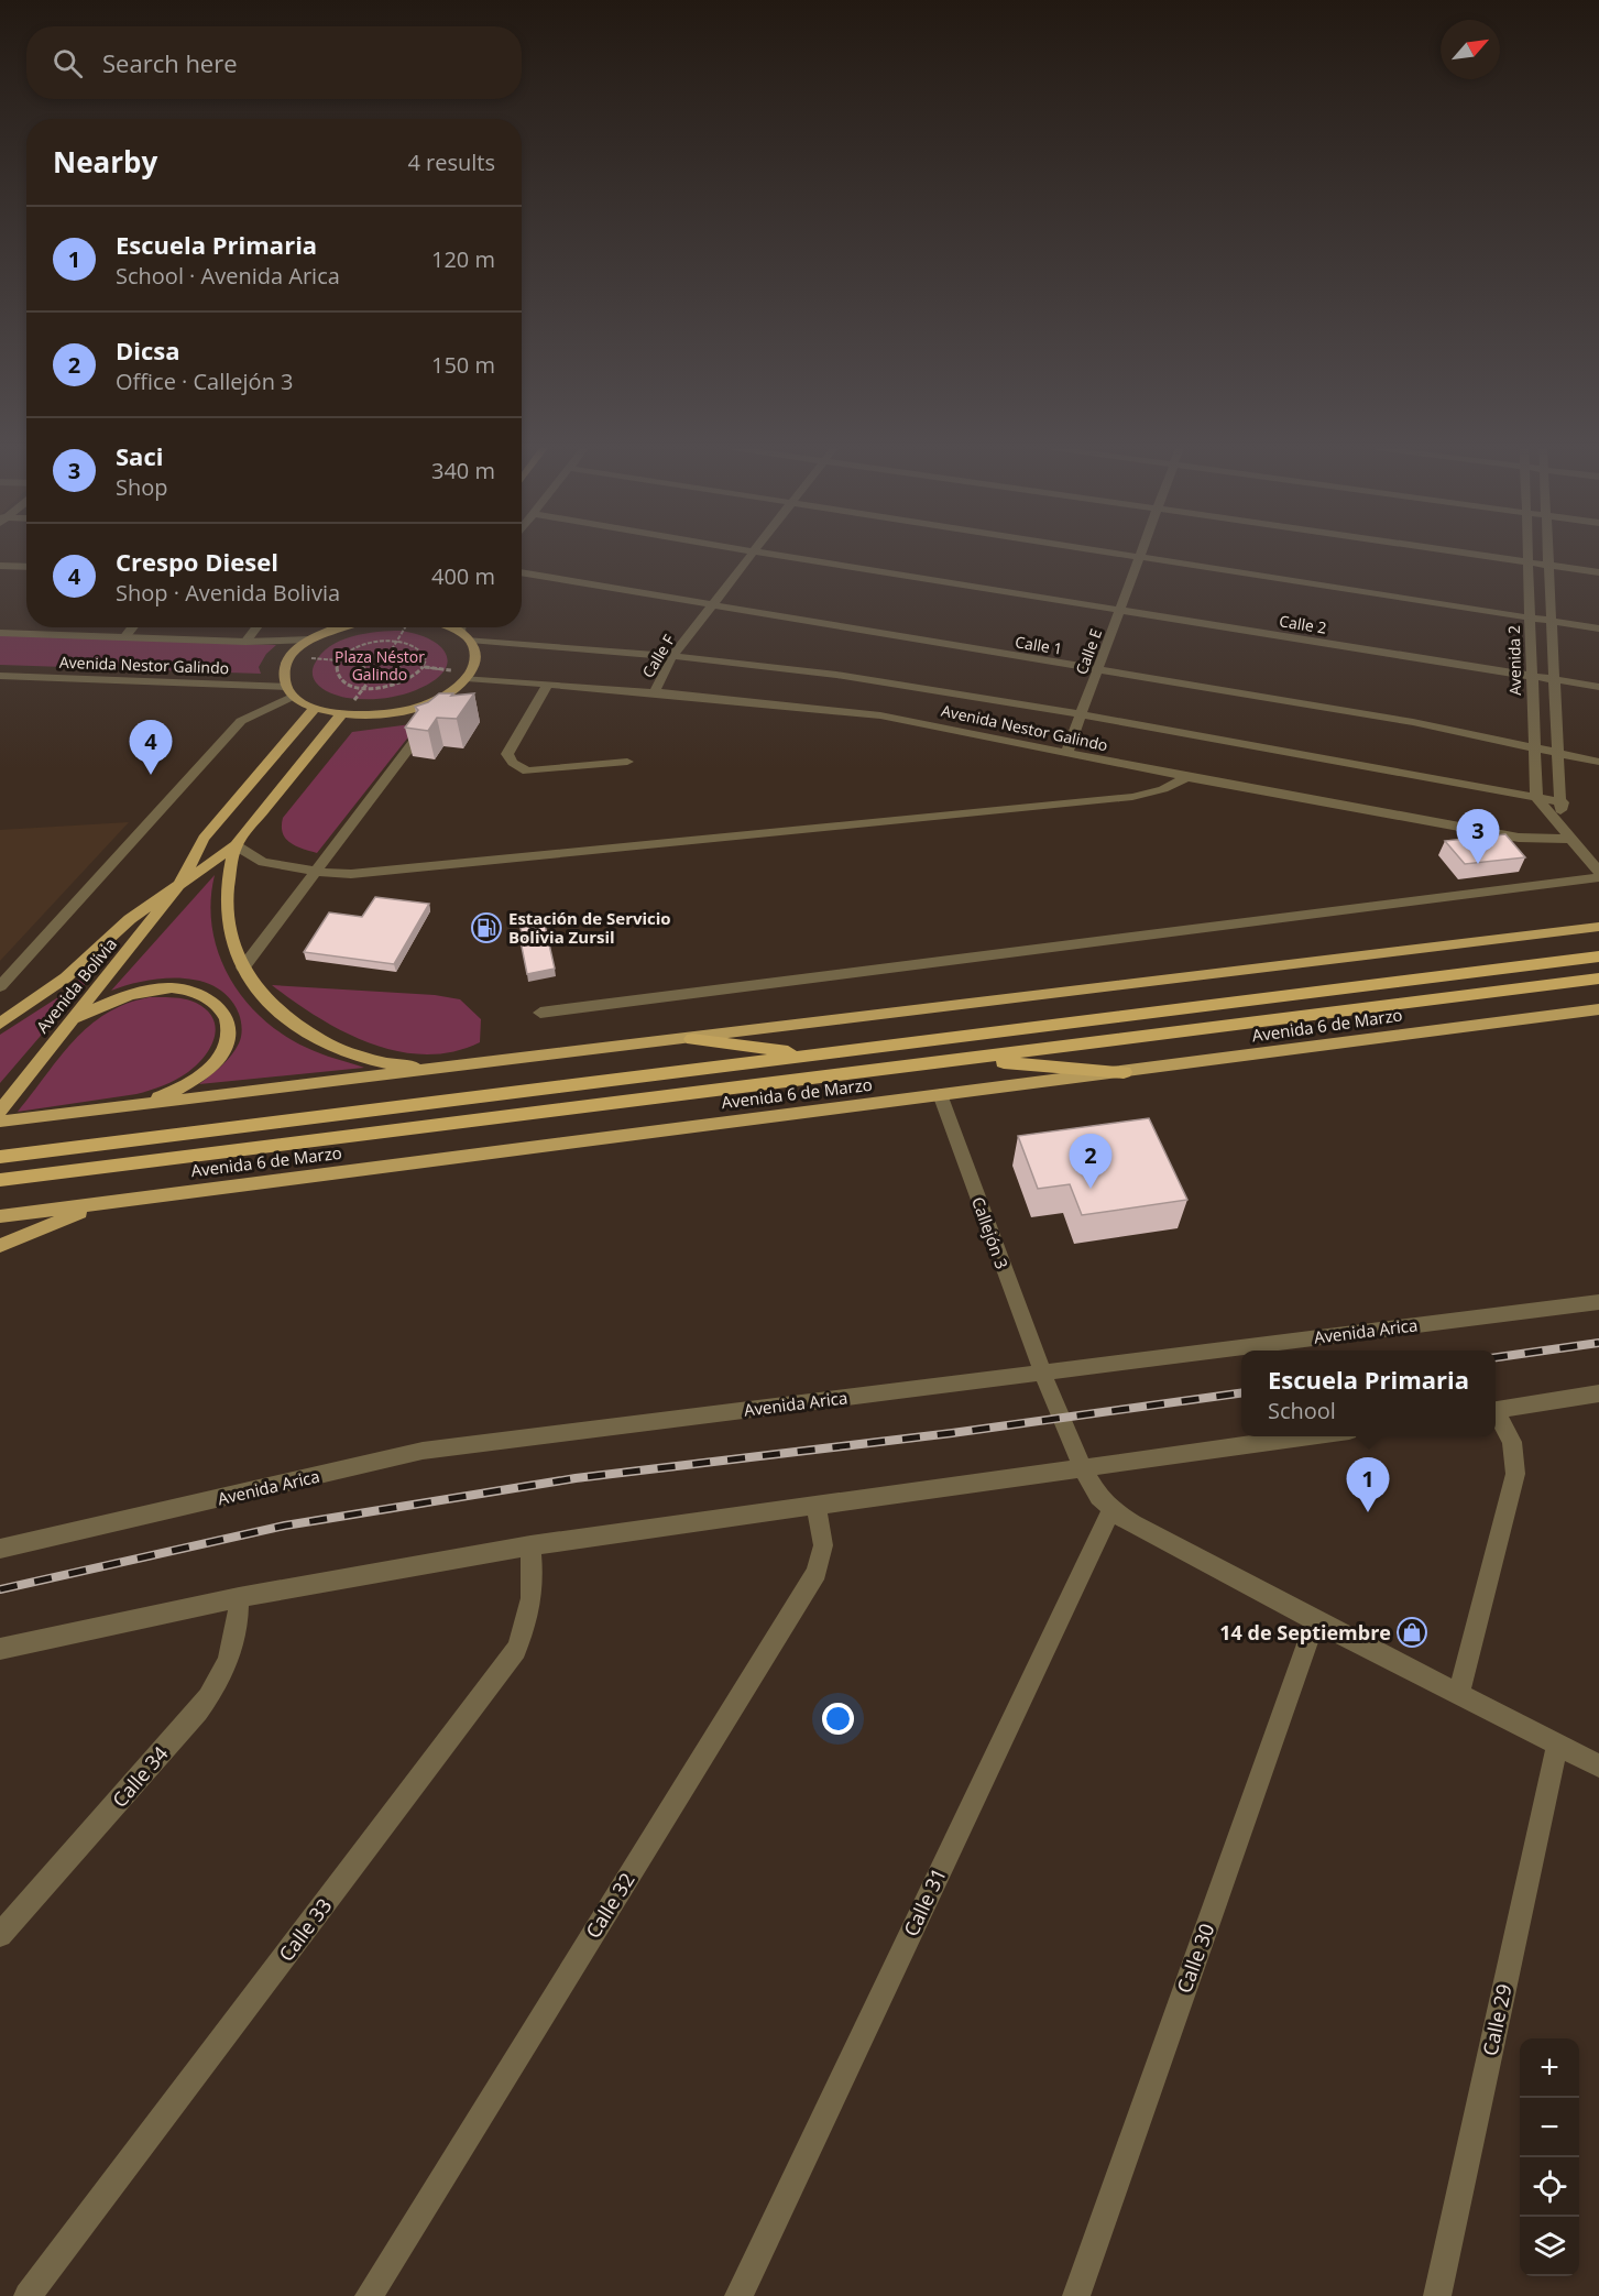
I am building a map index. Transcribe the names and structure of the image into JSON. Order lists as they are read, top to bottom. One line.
{"streets":{"highway":["Avenida 6 de Marzo"],"main road":["Avenida Bolivia"],"street":["Calle 2","Calle 1","Calle E","Calle F","Avenida 2","Avenida Nestor Galindo","Callejón 3","Avenida Arica","Calle 34","Calle 31","Calle 32","Calle 33","Calle 30","Calle 29"]},"crossings":[["Calle 2","Calle E"],["Calle 2","Avenida 2"],["Calle 1","Calle E"],["Calle 1","Calle F"],["Calle 1","Avenida 2"],["Calle E","Avenida Nestor Galindo"],["Calle F","Avenida Nestor Galindo"],["Avenida 2","Avenida Nestor Galindo"],["Avenida 6 de Marzo","Callejón 3"],["Callejón 3","Avenida Arica"],["Callejón 3","Calle 31"],["Callejón 3","Calle 30"],["Callejón 3","Calle 29"]],"parks":["Plaza Néstor Galindo"],"places":{"fuel station":["Estación de Servicio Bolivia Zursil"],"shop":["14 de Septiembre"]},"north":"top right","page":{"search":"Search here","heading":["Nearby","4 results"],"list":[{"mark":"1","name":"Escuela Primaria","note":"School · Avenida Arica","value":"120 m"},{"mark":"2","name":"Dicsa","note":"Office · Callejón 3","value":"150 m"},{"mark":"3","name":"Saci","note":"Shop","value":"340 m"},{"mark":"4","name":"Crespo Diesel","note":"Shop · Avenida Bolivia","value":"400 m"}],"pins":["4","3","2","1"],"popup":["Escuela Primaria","School"],"map_buttons":["+","−"]}}
